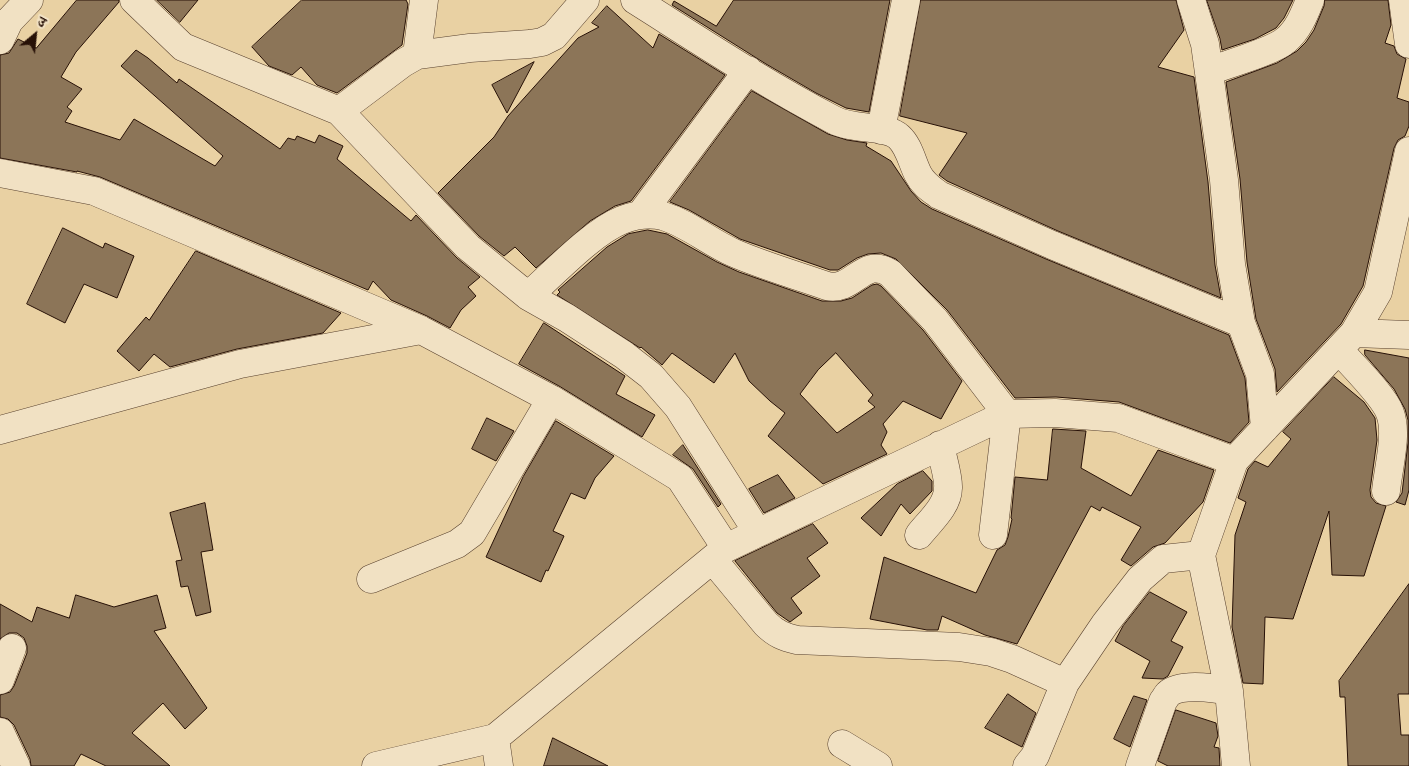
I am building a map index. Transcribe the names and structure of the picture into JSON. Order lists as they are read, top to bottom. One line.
{"north":"top right"}
